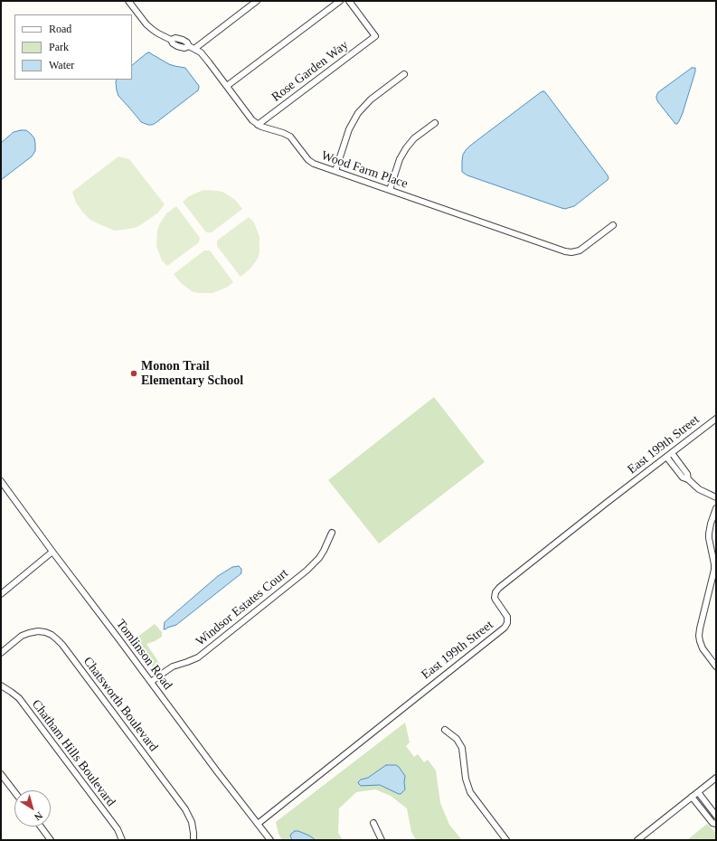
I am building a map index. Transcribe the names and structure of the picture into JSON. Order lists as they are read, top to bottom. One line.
{"streets":{"street":["Rose Garden Way","Wood Farm Place","East 199th Street","Windsor Estates Court","Tomlinson Road","Chatsworth Boulevard","Chatham Hills Boulevard"]},"crossings":[["Rose Garden Way","Wood Farm Place"],["East 199th Street","Tomlinson Road"],["Windsor Estates Court","Tomlinson Road"]],"places":["Monon Trail Elementary School"],"legend":["Road","Park","Water"],"north":"bottom right"}
